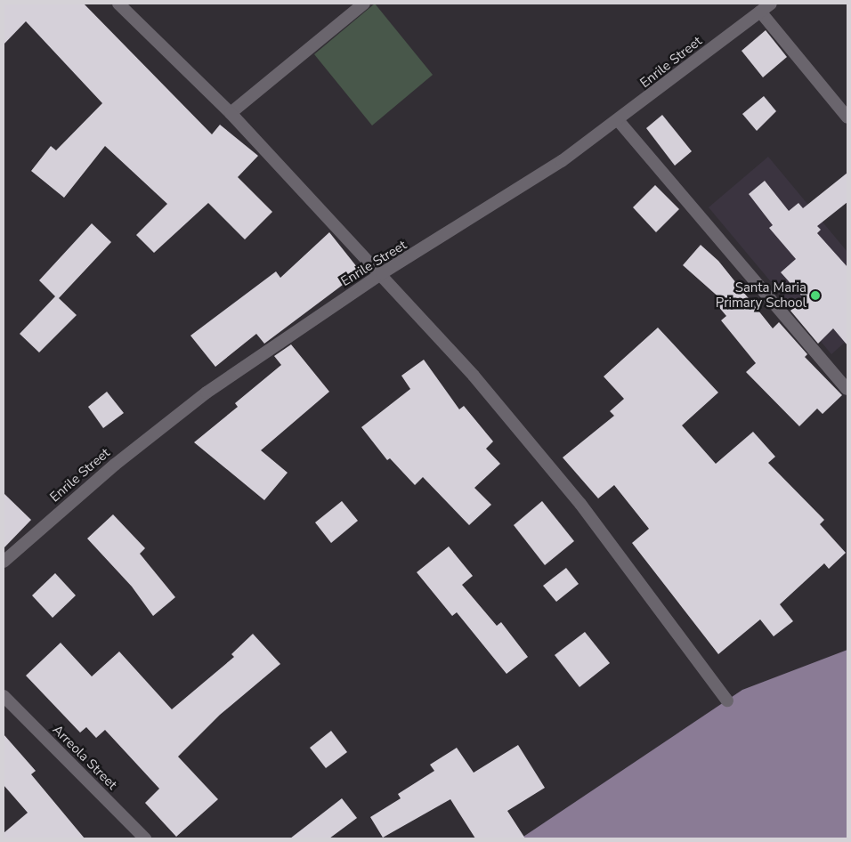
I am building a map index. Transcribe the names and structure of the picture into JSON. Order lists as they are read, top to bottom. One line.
{"streets":{"street":["Enrile Street","Arreola Street"]},"places":["Santa Maria Primary School"]}
